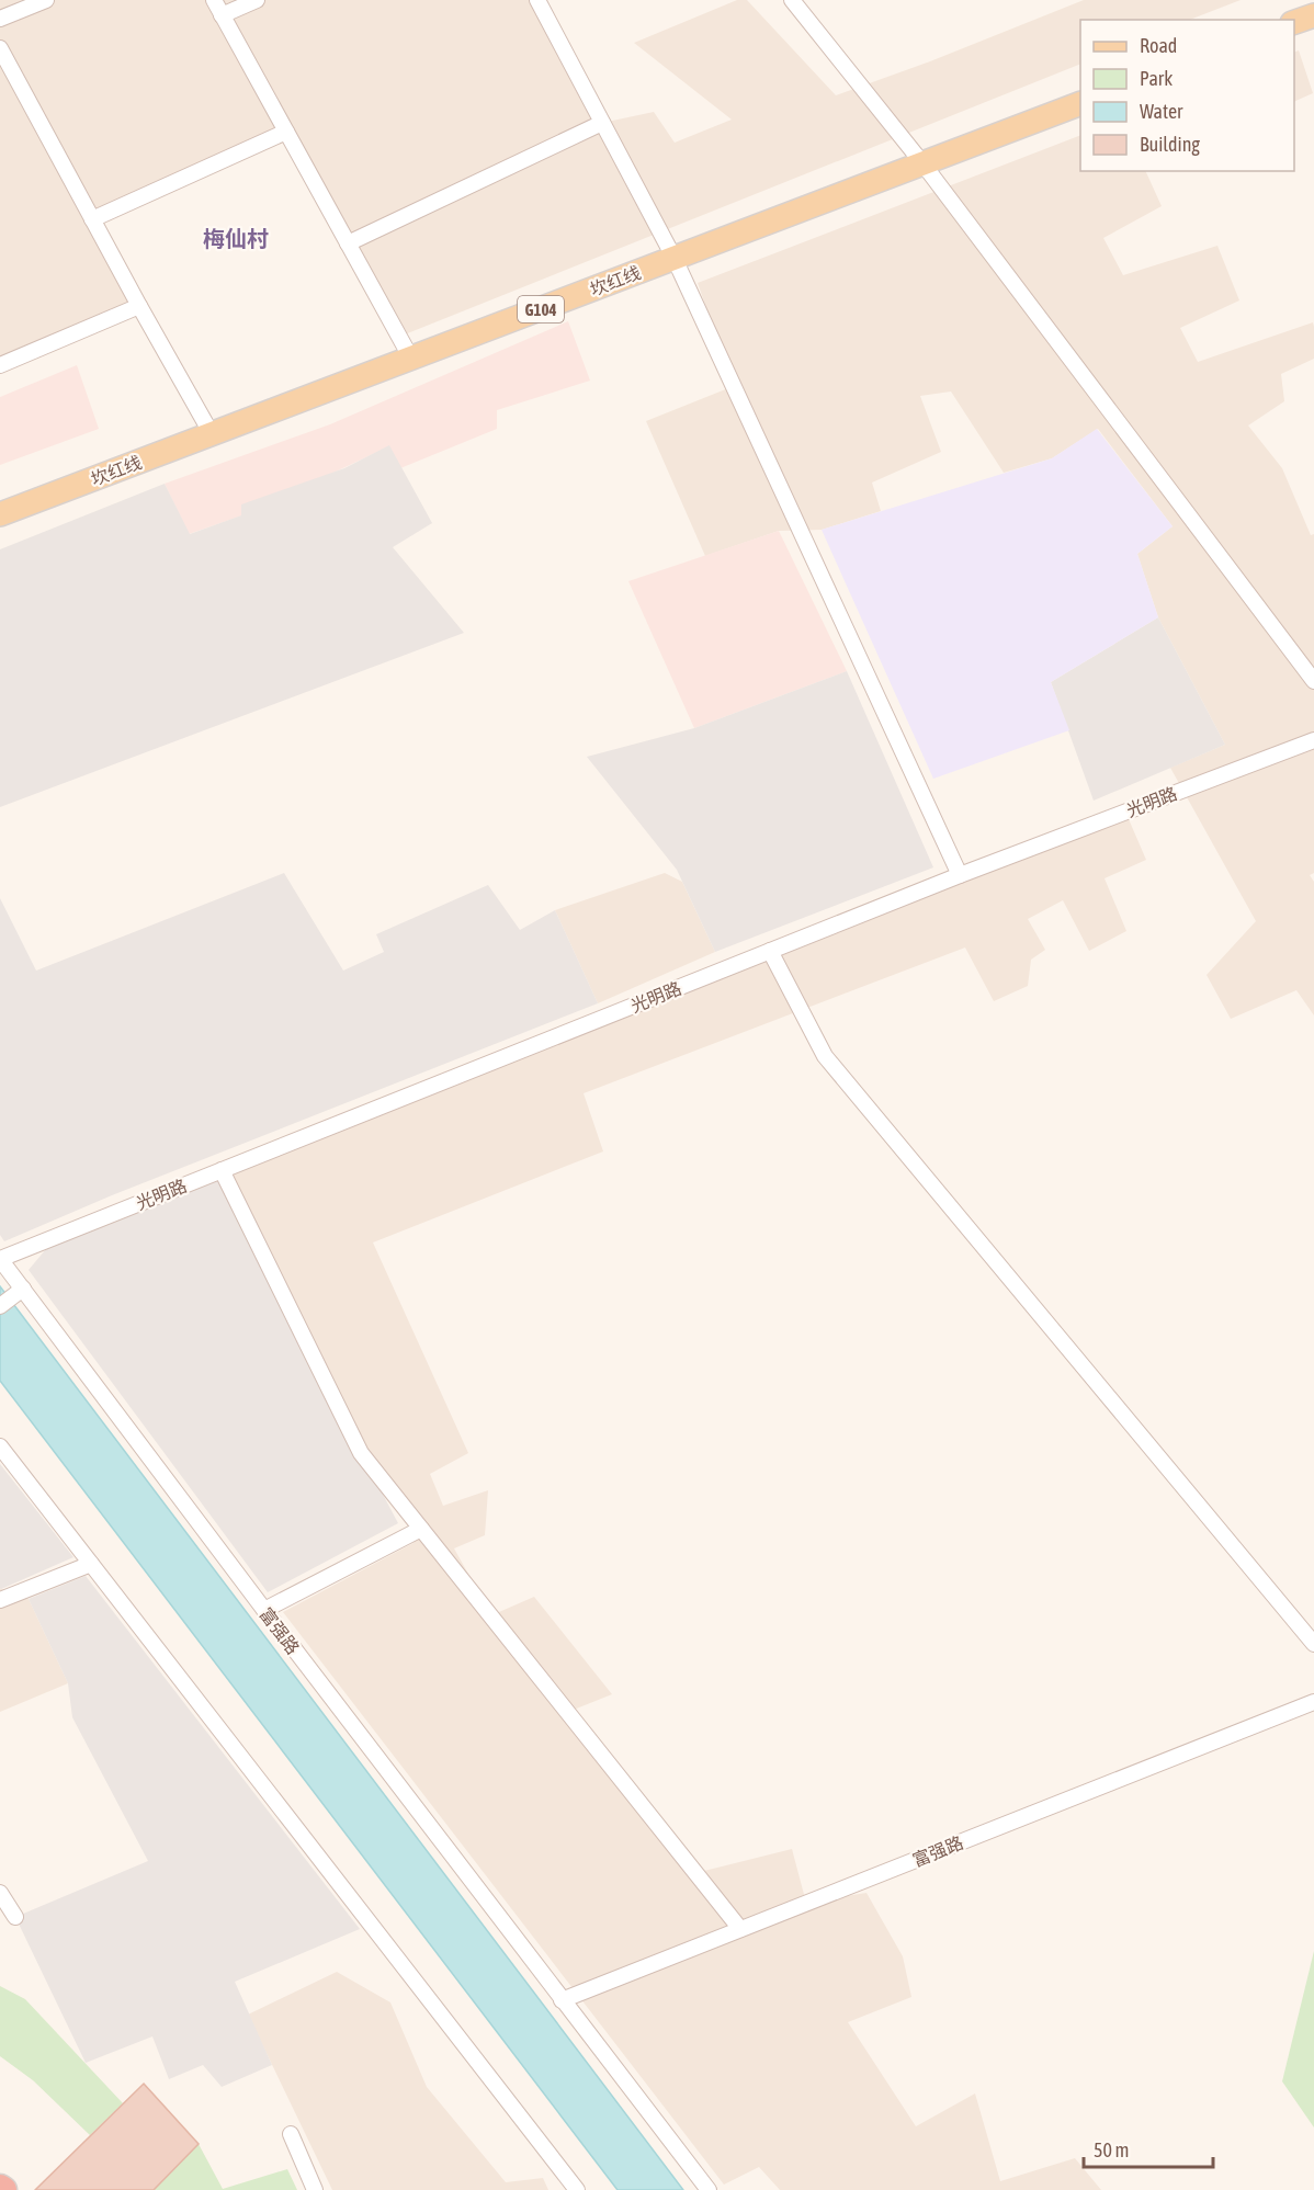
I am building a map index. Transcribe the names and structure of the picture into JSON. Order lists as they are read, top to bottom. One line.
{"streets":{"main road":["坎红线","G104"],"street":["光明路","富强路"]},"crossings":[["光明路","富强路"]],"districts":["梅仙村"],"legend":["Road","Park","Water","Building"],"scale_bar":"50 m"}
